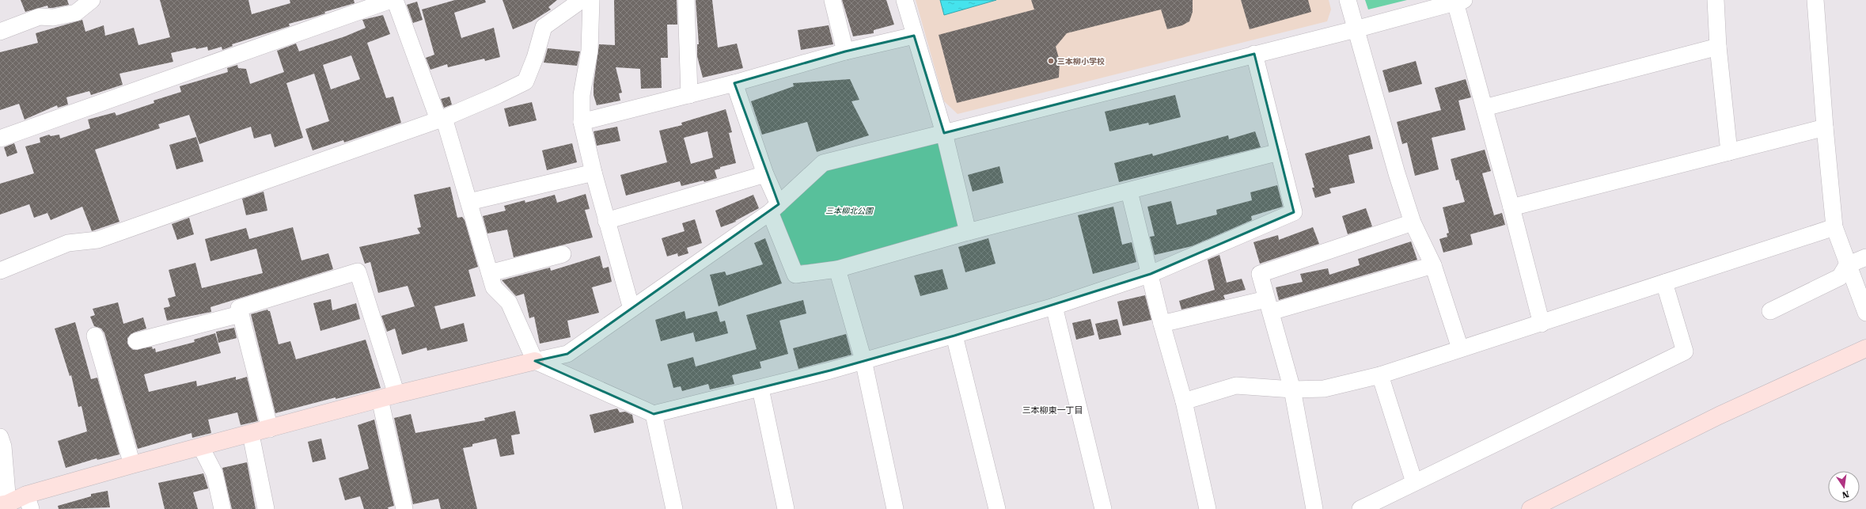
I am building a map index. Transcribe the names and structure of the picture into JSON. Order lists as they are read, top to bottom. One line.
{"districts":["三本柳東一丁目"],"parks":["三本柳北公園"],"places":["三本柳小学校"],"north":"bottom"}
